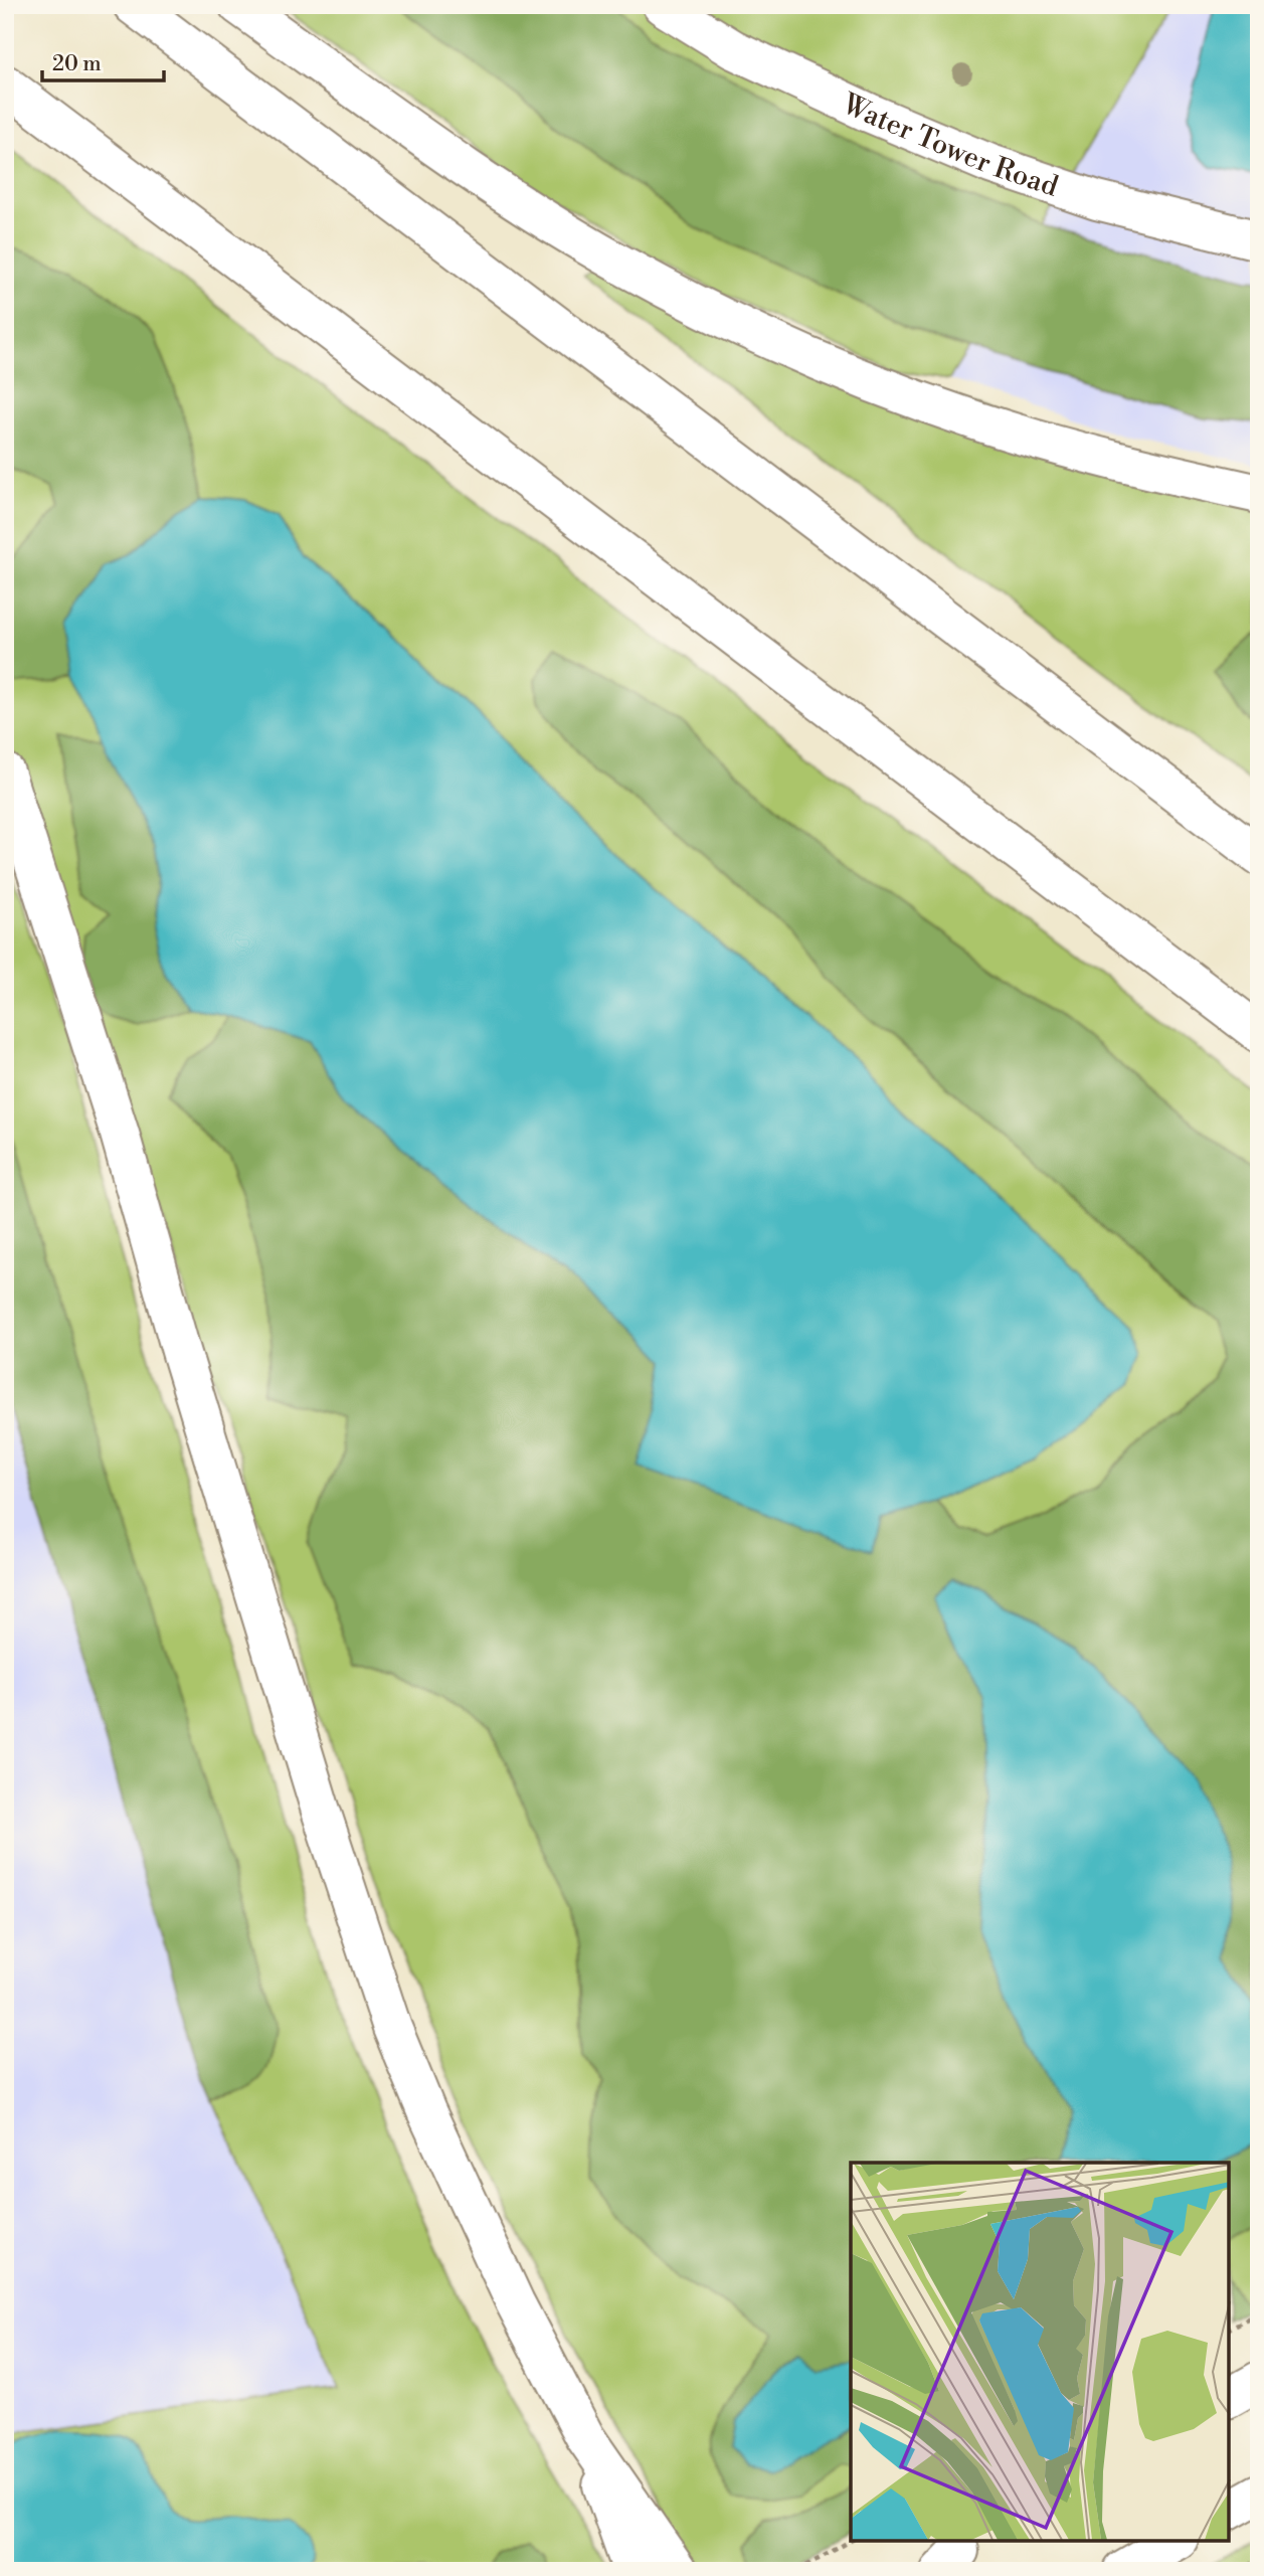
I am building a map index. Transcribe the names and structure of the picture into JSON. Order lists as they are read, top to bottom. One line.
{"streets":{"main road":["Water Tower Road"]},"scale_bar":"20 m"}
